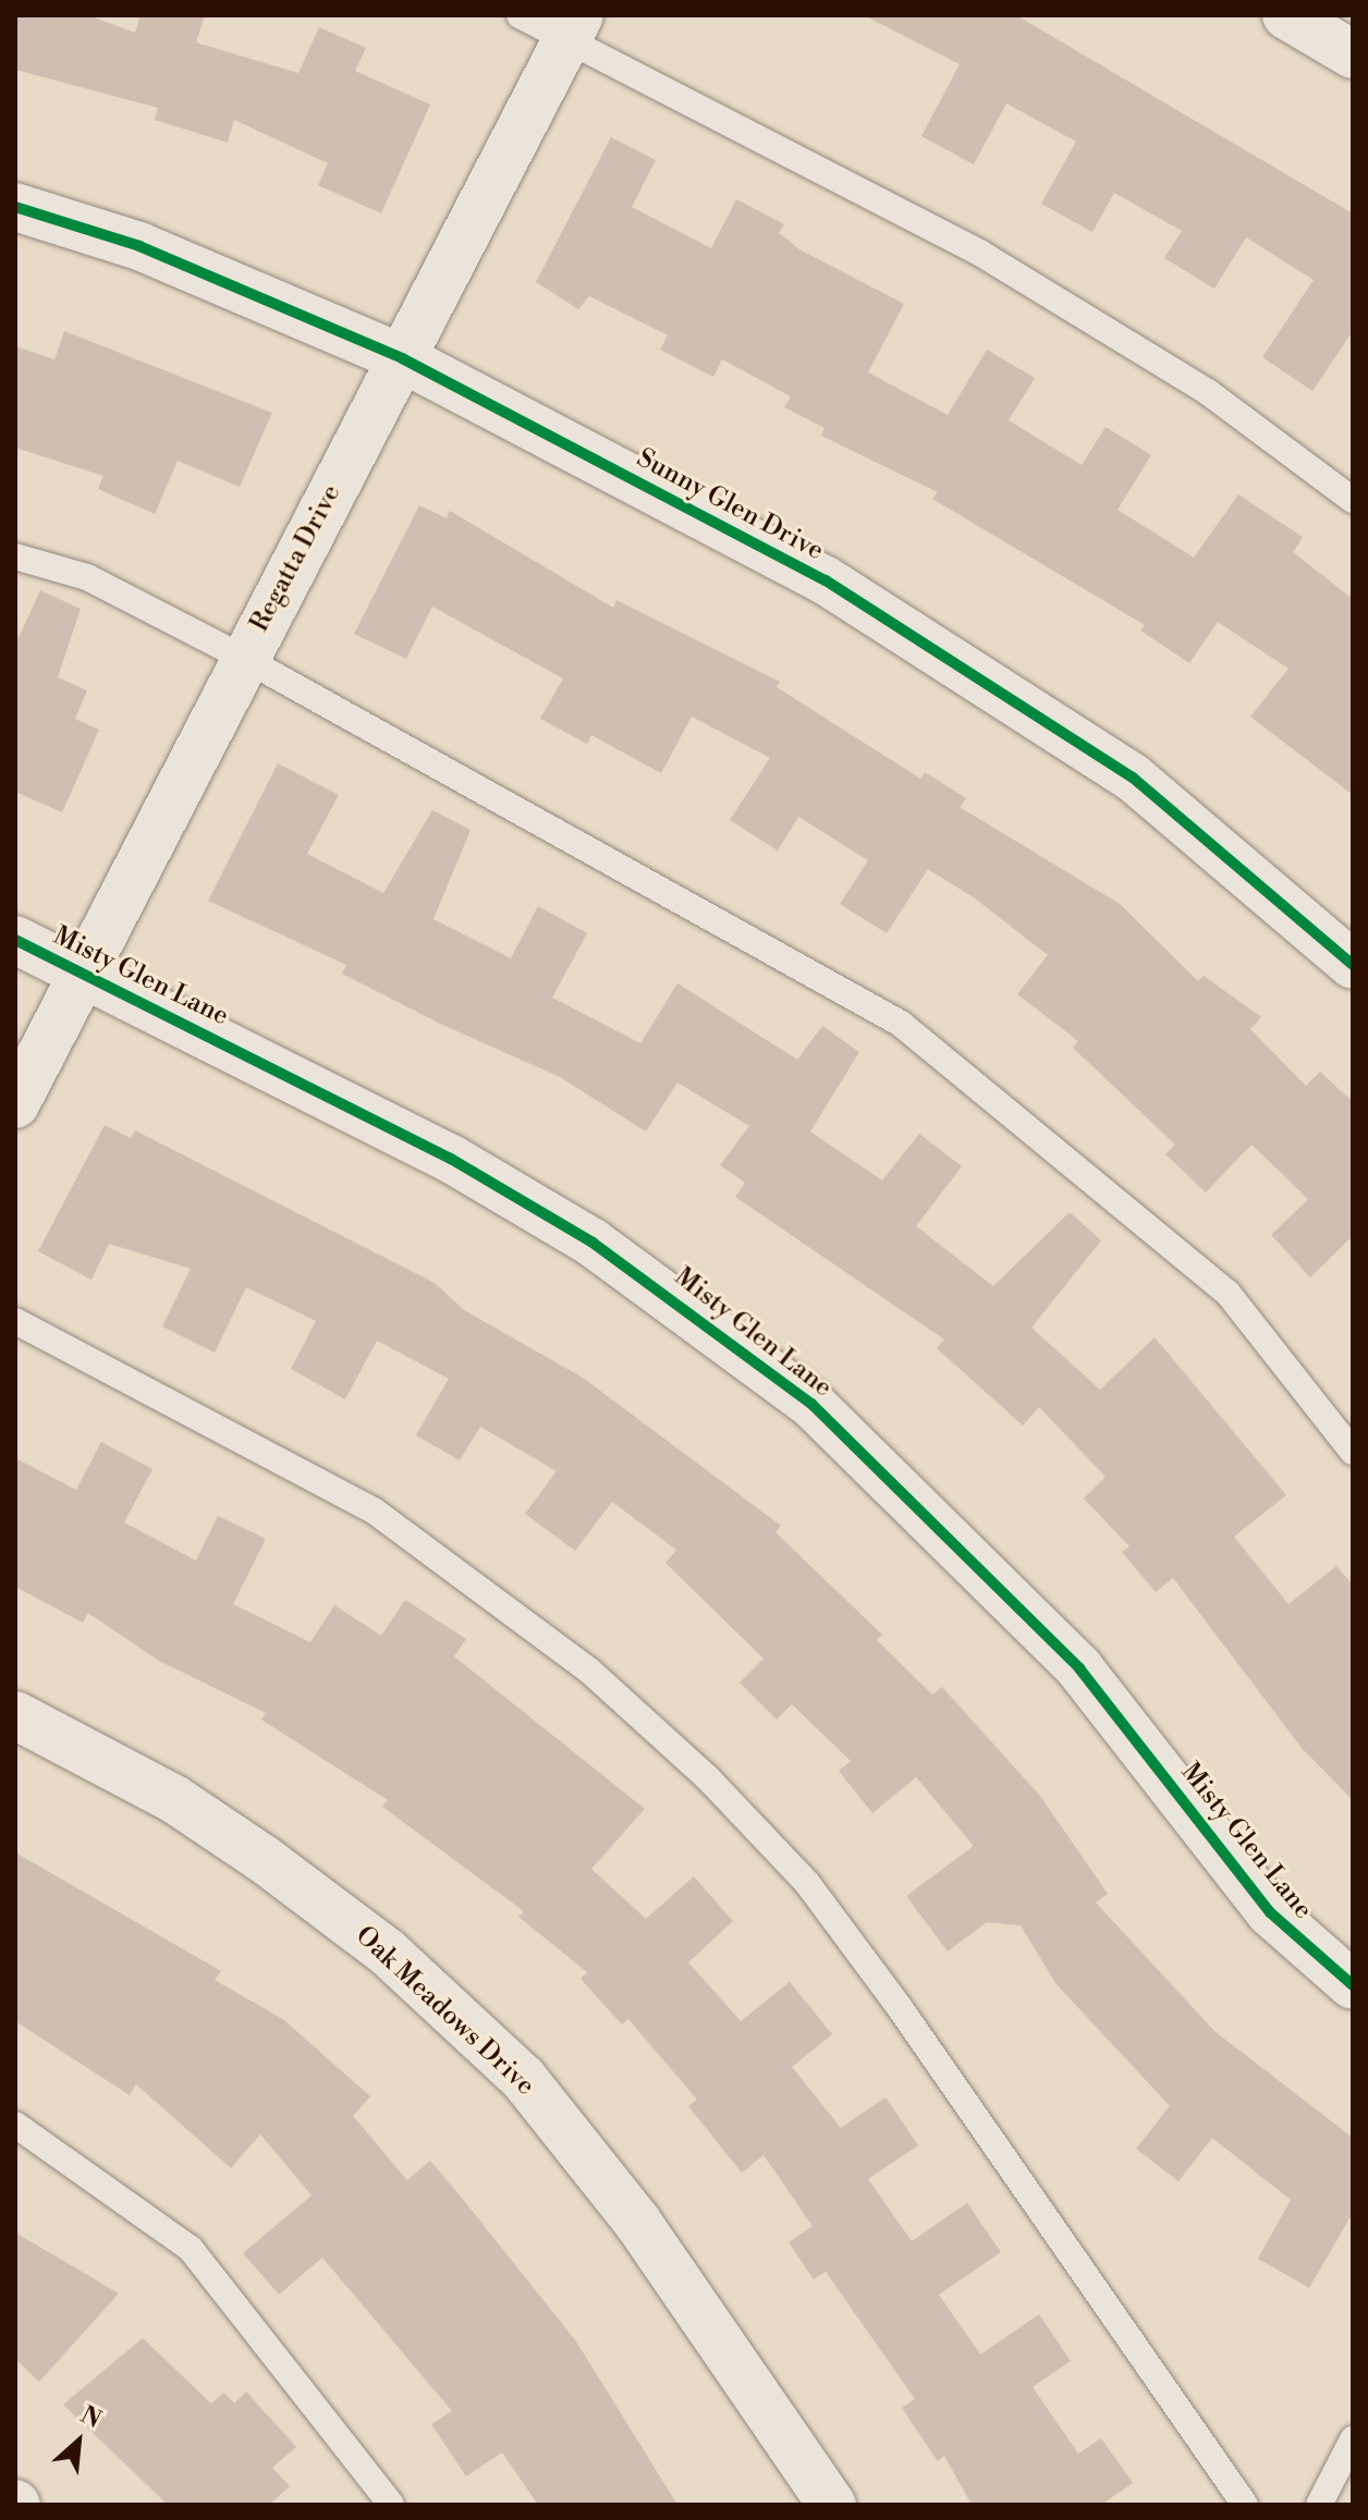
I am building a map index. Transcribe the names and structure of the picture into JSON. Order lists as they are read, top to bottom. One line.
{"streets":{"street":["Sunny Glen Drive","Regatta Drive","Misty Glen Lane","Oak Meadows Drive"]},"crossings":[["Sunny Glen Drive","Regatta Drive"],["Regatta Drive","Misty Glen Lane"]],"north":"top right"}
